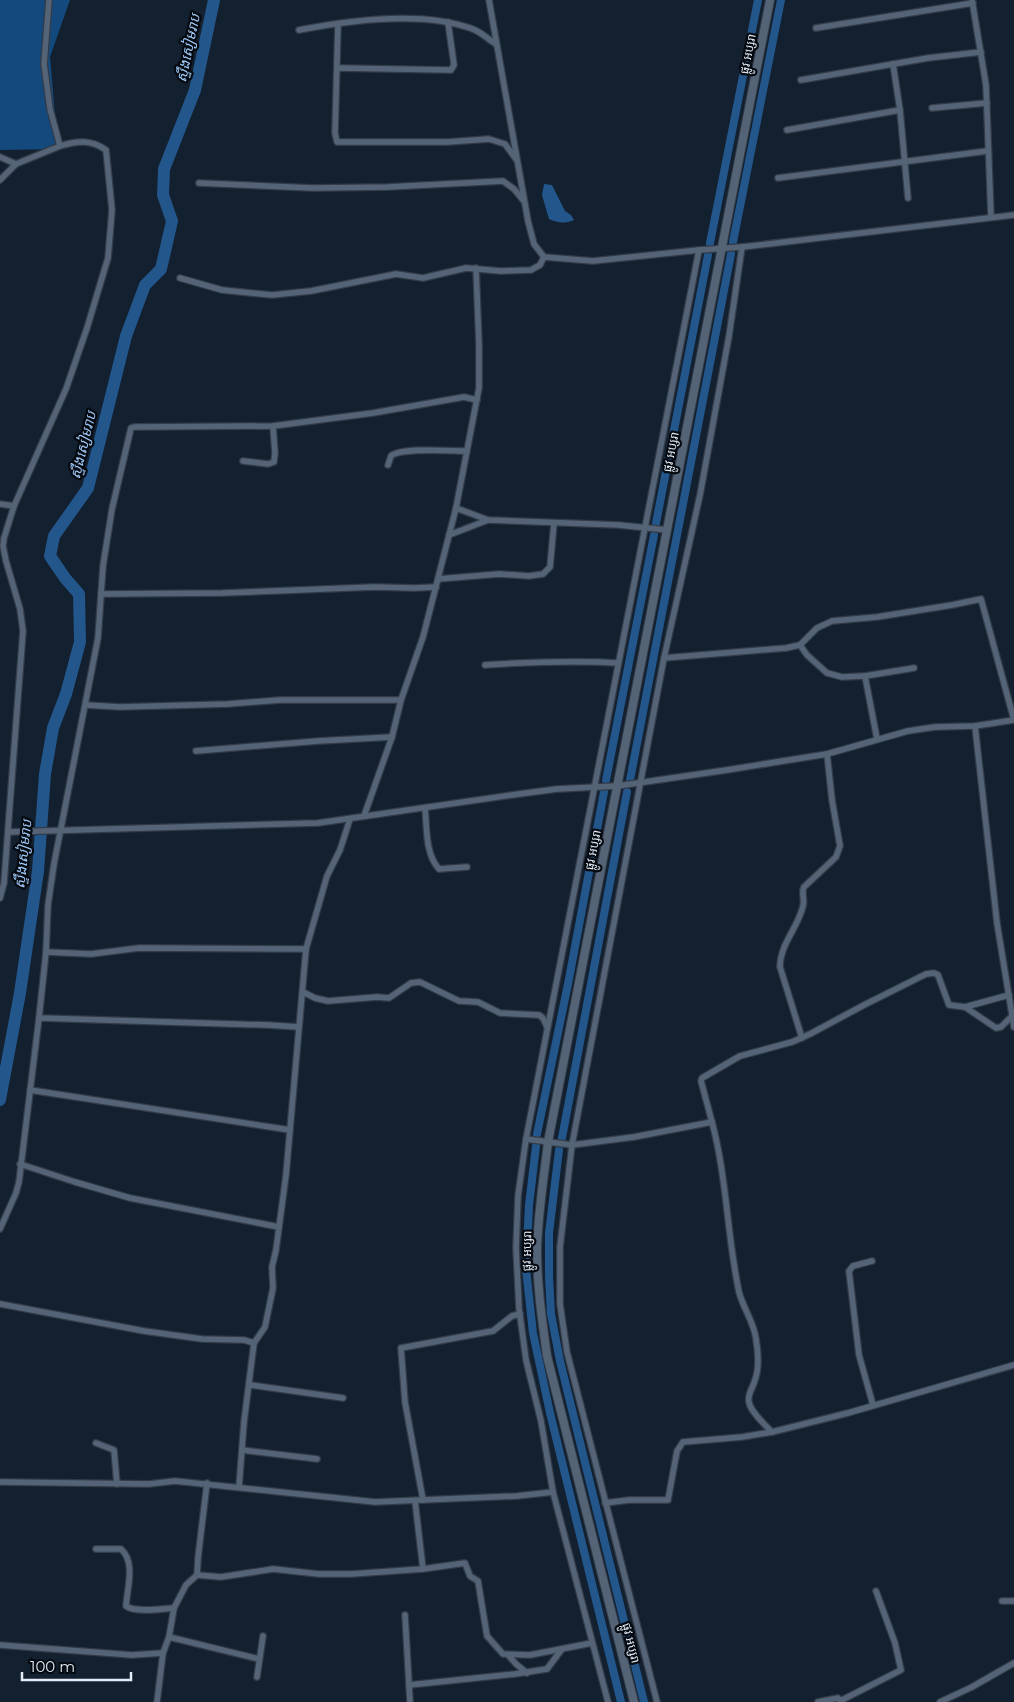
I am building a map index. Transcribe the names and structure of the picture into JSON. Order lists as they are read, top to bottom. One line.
{"streets":{"street":["ផ្លូវ អប្សរា"]},"water":["ស្ទឹងសៀមរាប"],"scale_bar":"100 m"}
